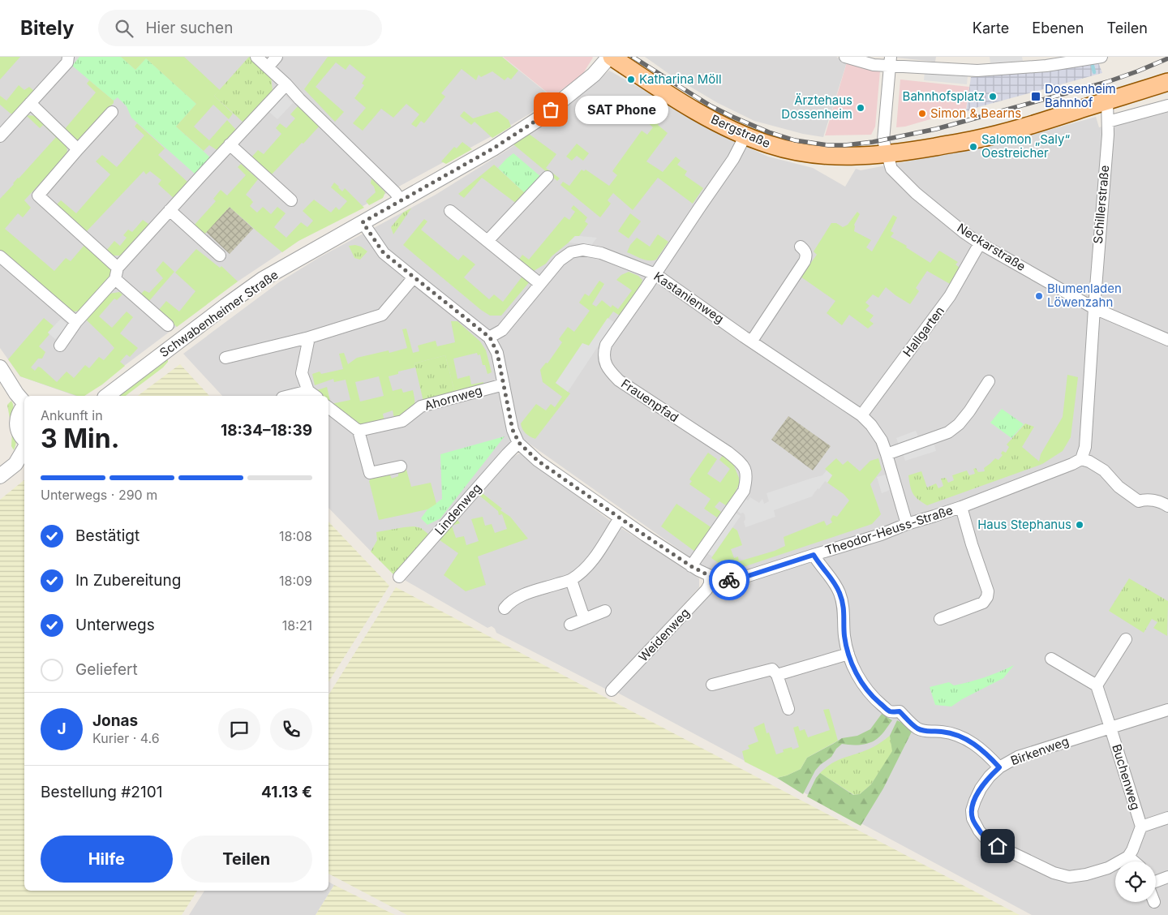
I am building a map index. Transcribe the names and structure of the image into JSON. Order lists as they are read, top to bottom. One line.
{"streets":{"main road":["Bergstraße"],"street":["Schillerstraße","Neckarstraße","Kastanienweg","Schwabenheimer Straße","Hallgarten","Ahornweg","Frauenpfad","Lindenweg","Theodor-Heuss-Straße","Weidenweg","Birkenweg","Buchenweg"]},"crossings":[["Bergstraße","Schillerstraße"],["Bergstraße","Neckarstraße"],["Bergstraße","Schwabenheimer Straße"],["Bergstraße","Frauenpfad"],["Schillerstraße","Neckarstraße"],["Neckarstraße","Hallgarten"],["Kastanienweg","Hallgarten"],["Kastanienweg","Frauenpfad"],["Kastanienweg","Theodor-Heuss-Straße"],["Schwabenheimer Straße","Theodor-Heuss-Straße"],["Ahornweg","Theodor-Heuss-Straße"],["Frauenpfad","Theodor-Heuss-Straße"],["Lindenweg","Theodor-Heuss-Straße"],["Theodor-Heuss-Straße","Weidenweg"],["Theodor-Heuss-Straße","Birkenweg"],["Birkenweg","Buchenweg"]],"places":{"other":["Katharina Möll","Bahnhofsplatz","Ärztehaus Dossenheim","SAT Phone","Simon & Bearns","Salomon „Saly“ Oestreicher","Blumenladen Löwenzahn","Haus Stephanus"],"transit":["Dossenheim Bahnhof"]},"page":{"header":"Bitely","search":"Hier suchen","nav":["Karte","Ebenen","Teilen"],"bubble":"SAT Phone","heading":["3 Min.","Ankunft in","18:34–18:39"],"panel":["Jonas","Kurier · 4.6","Bestellung #2101","41.13 €"],"bar":"Unterwegs · 290 m","list":[["Bestätigt","18:08"],["In Zubereitung","18:09"],["Unterwegs","18:21"],"Geliefert"],"round":"J","buttons":["Hilfe","Teilen"]}}
